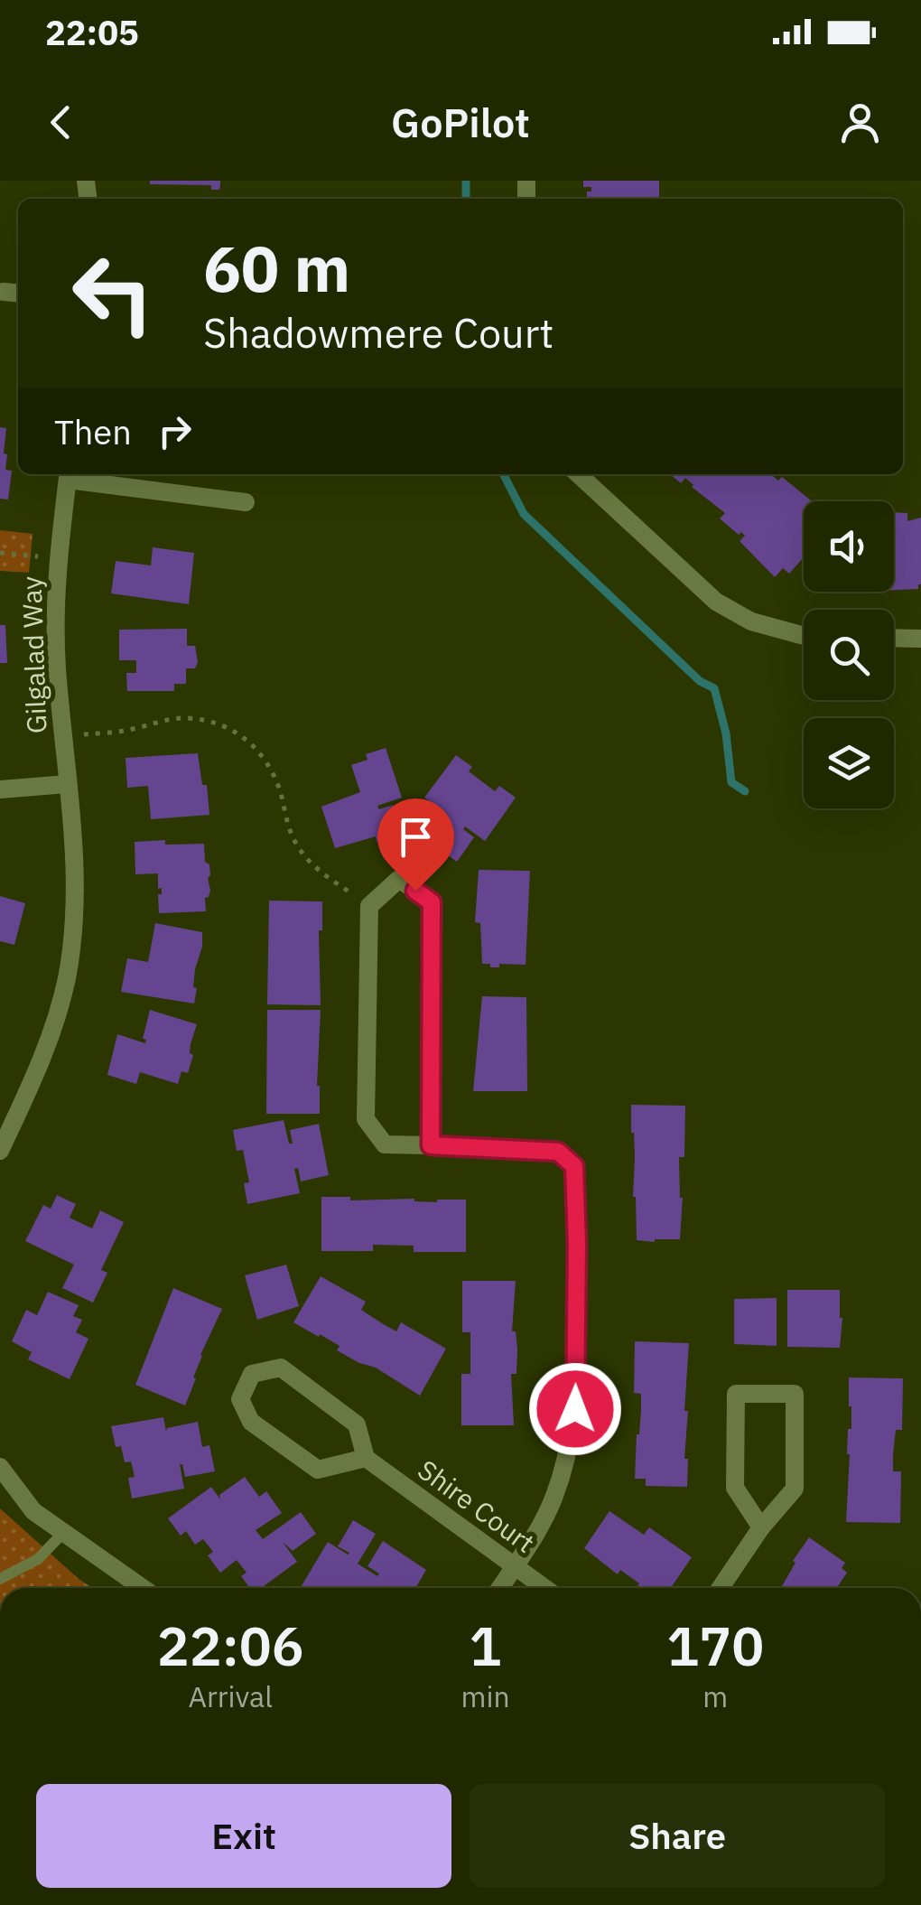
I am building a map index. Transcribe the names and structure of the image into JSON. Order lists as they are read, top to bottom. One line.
{"streets":{"street":["Gilgalad Way","Shire Court"]},"page":{"status":"22:05","header":"GoPilot","turn":["60 m","Shadowmere Court"],"then":"Then","eta":["22:06","Arrival","1","min","170","m"],"buttons":["Exit","Share"]}}
